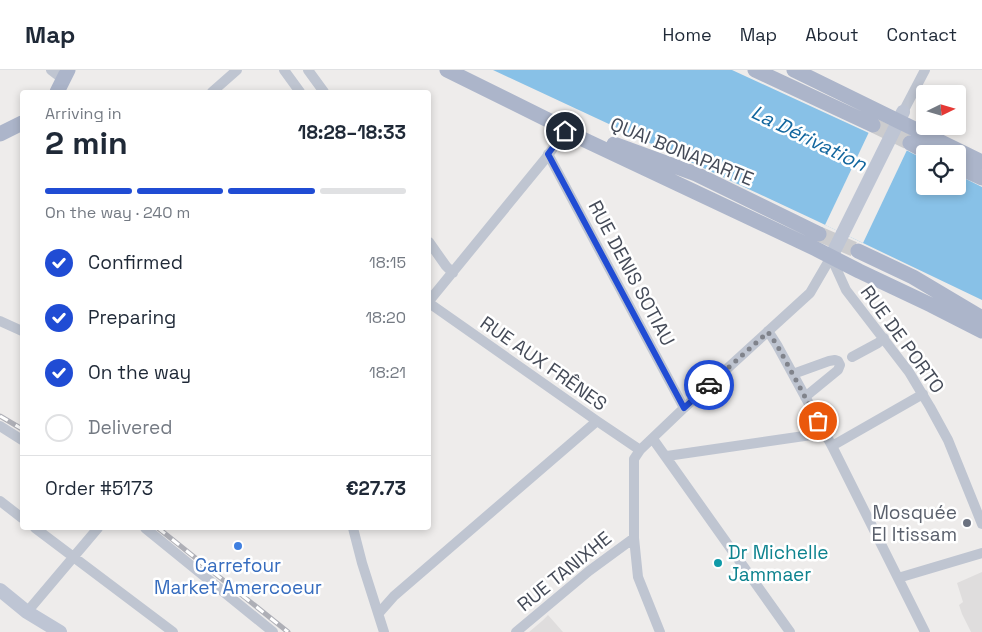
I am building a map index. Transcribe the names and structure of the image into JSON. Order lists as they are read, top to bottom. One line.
{"streets":{"main road":["QUAI BONAPARTE"],"street":["RUE DENIS SOTIAU","RUE DE PORTO","RUE AUX FRÊNES","RUE TANIXHE"]},"water":["La Dérivation"],"places":["Mosquée El Itissam","Carrefour Market Amercoeur","Dr Michelle Jammaer"],"north":"right","page":{"header":"Map","nav":["Home","Map","About","Contact"],"heading":["2 min","Arriving in","18:28–18:33"],"panel":["Order #5173","€27.73"],"bar":"On the way · 240 m","list":[["Confirmed","18:15"],["Preparing","18:20"],["On the way","18:21"],"Delivered"]}}
